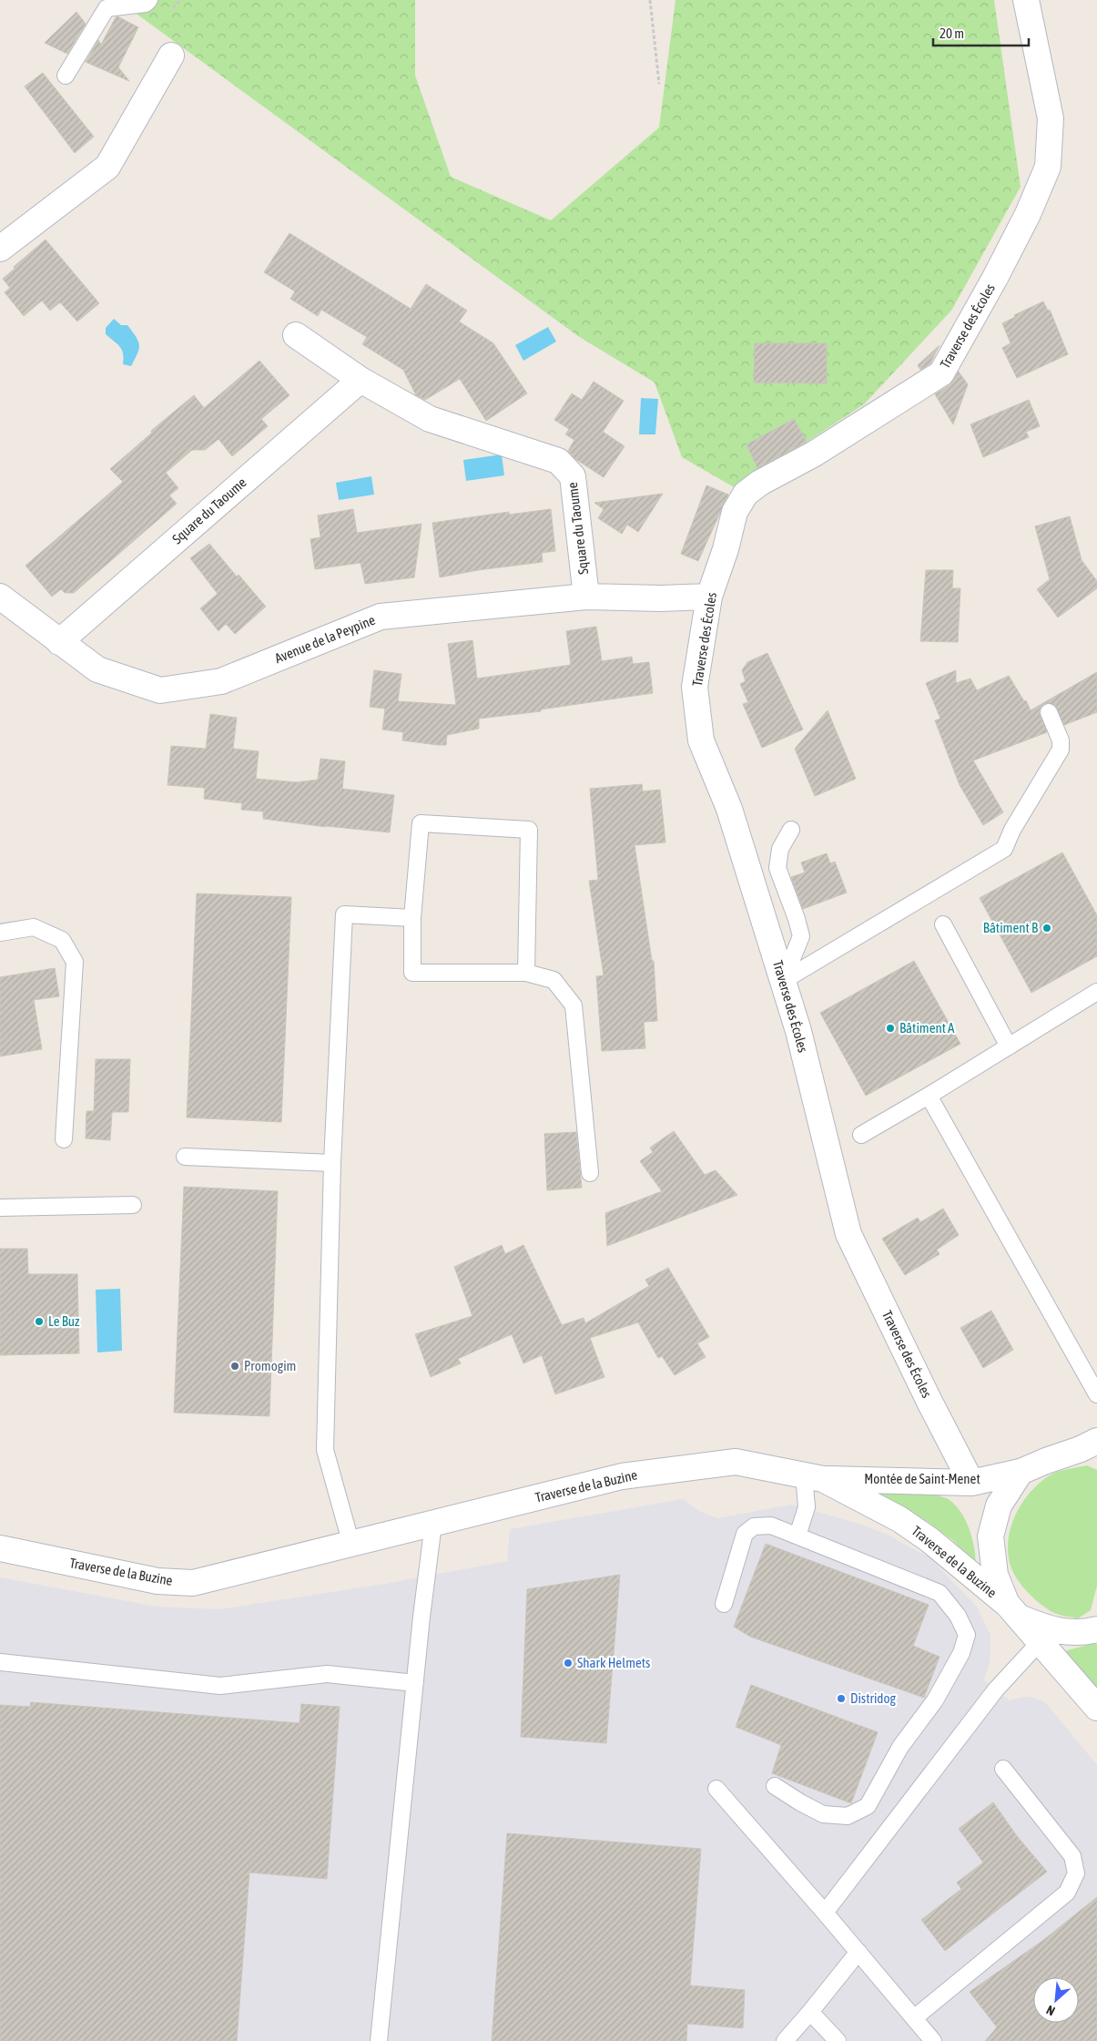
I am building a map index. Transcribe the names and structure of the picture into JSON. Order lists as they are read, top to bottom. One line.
{"streets":{"street":["Traverse des Écoles","Square du Taoume","Avenue de la Peypine","Montée de Saint-Menet","Traverse de la Buzine"]},"crossings":[["Traverse des Écoles","Avenue de la Peypine"],["Traverse des Écoles","Montée de Saint-Menet"],["Square du Taoume","Avenue de la Peypine"],["Montée de Saint-Menet","Traverse de la Buzine"]],"places":["Bâtiment B","Bâtiment A","Le Buz","Promogim","Shark Helmets","Distridog"],"scale_bar":"20 m","north":"bottom left"}
